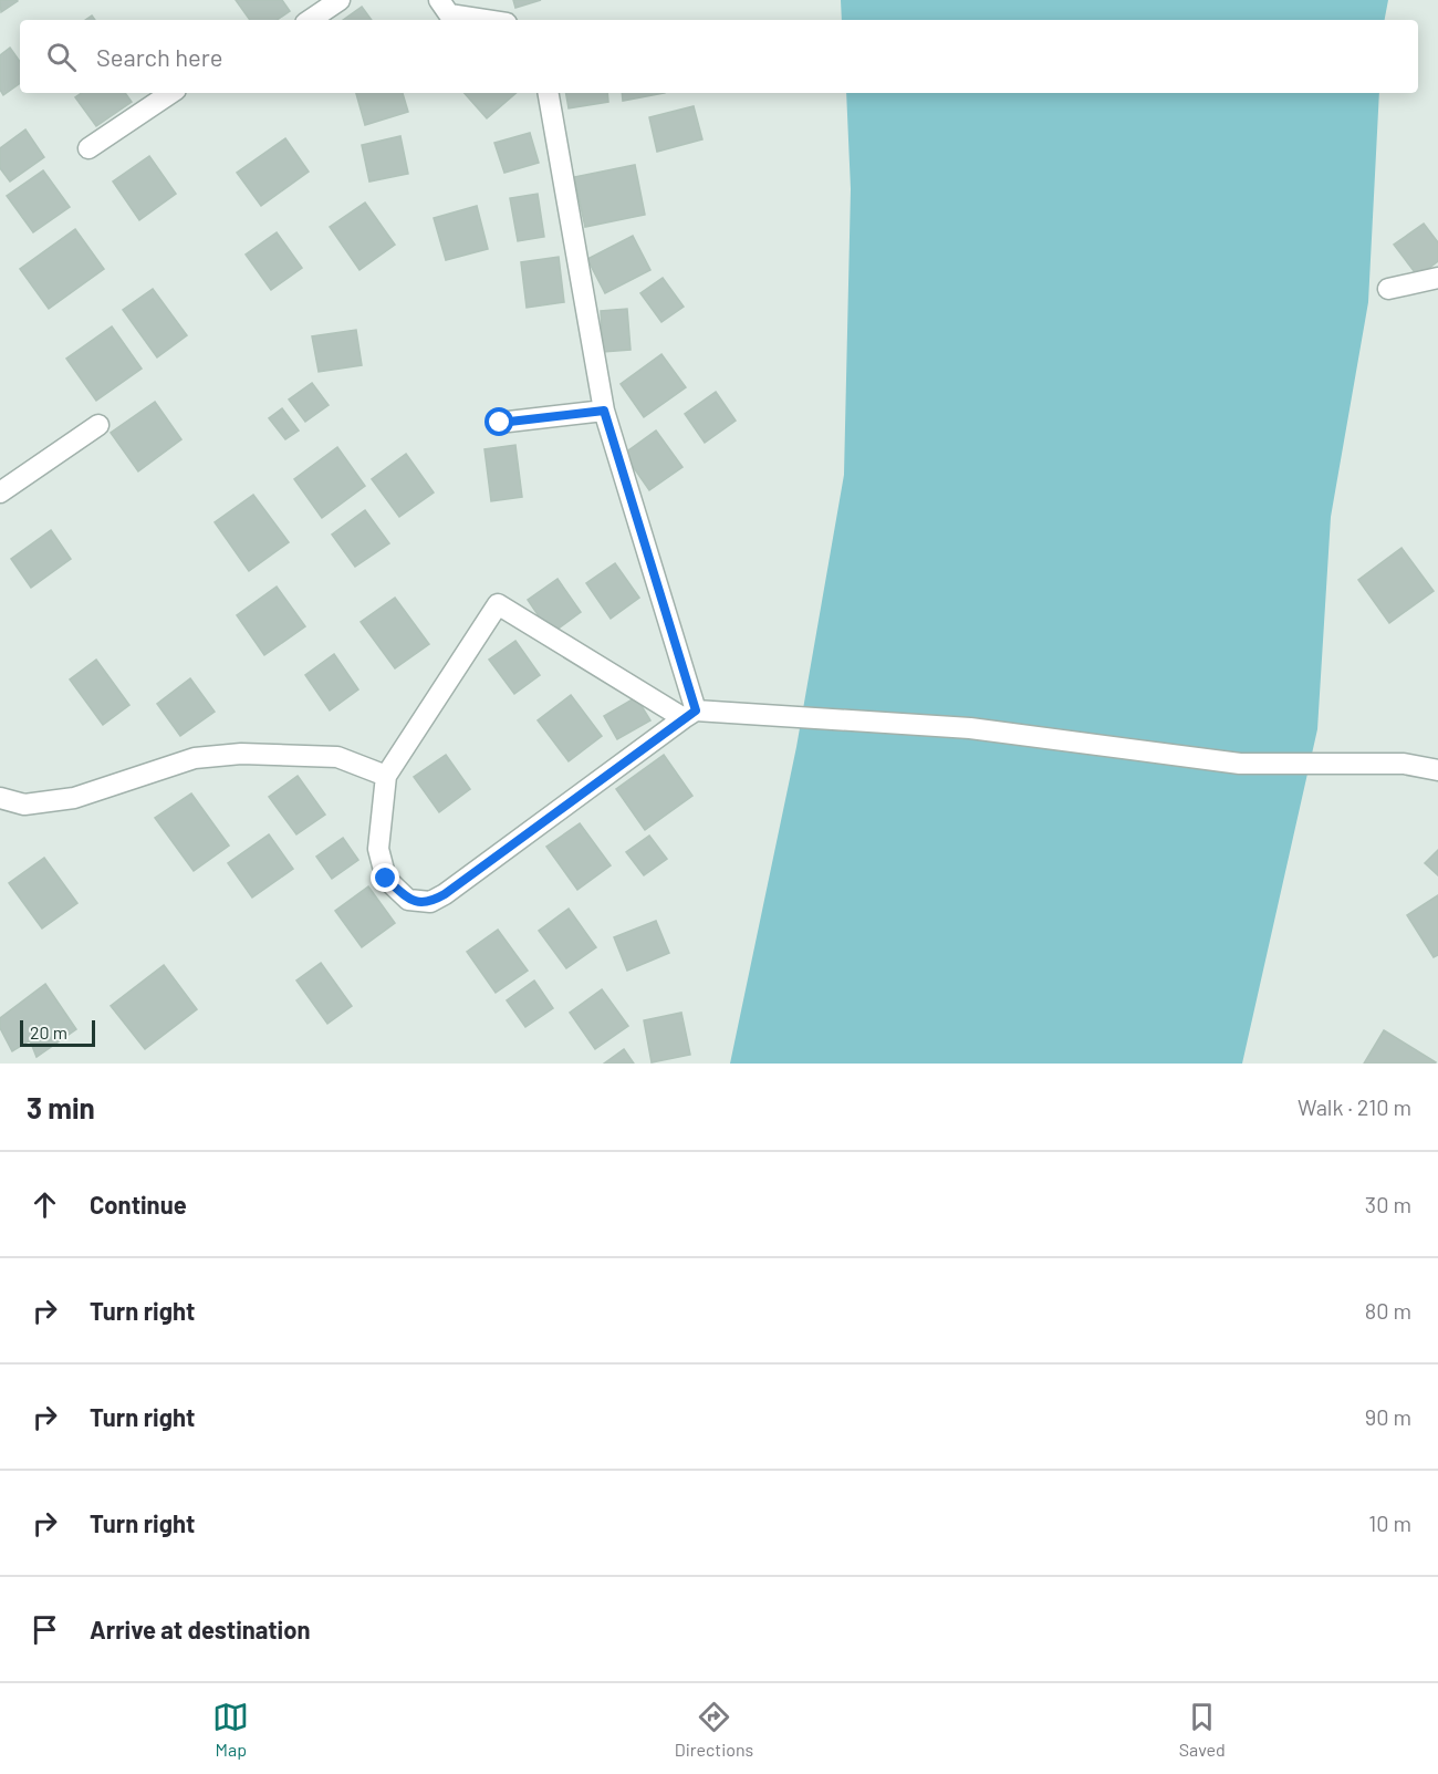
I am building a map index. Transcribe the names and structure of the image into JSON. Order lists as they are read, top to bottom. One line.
{"scale_bar":"20 m","page":{"search":"Search here","scale":"20 m","heading":["3 min","Walk · 210 m"],"list":[["Continue","30 m"],["Turn right","80 m"],["Turn right","90 m"],["Turn right","10 m"],"Arrive at destination"],"nav":["Map","Directions","Saved"]}}
